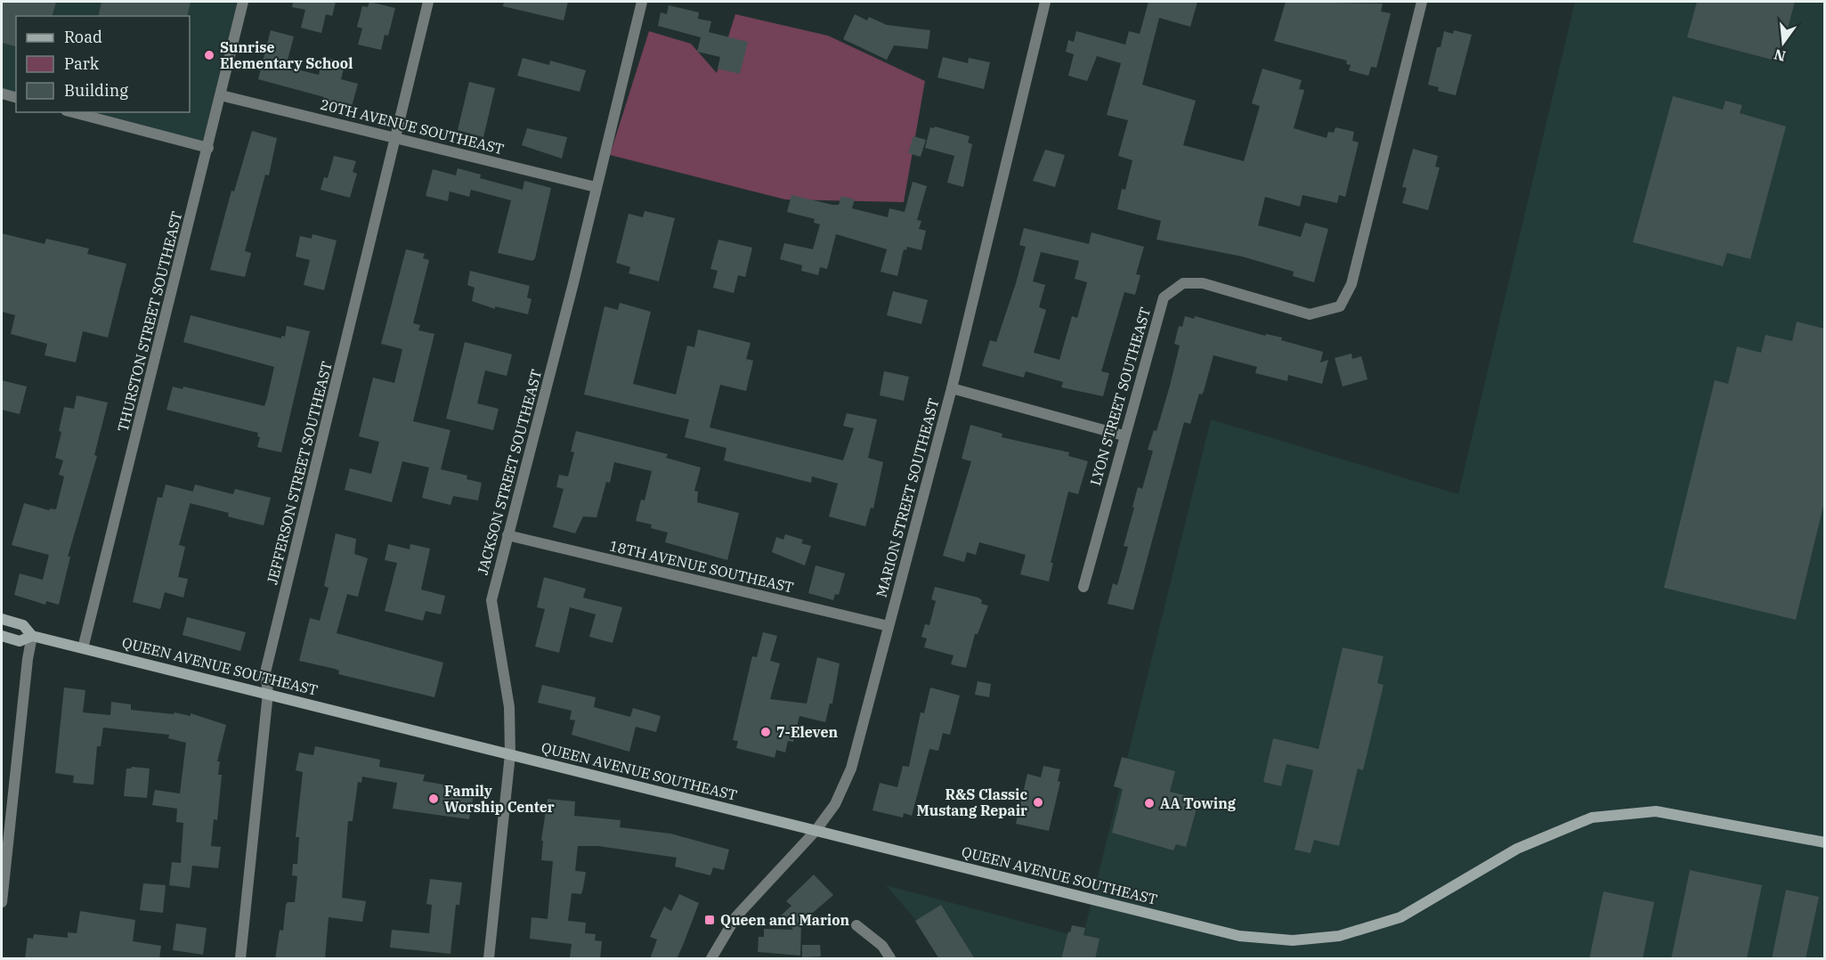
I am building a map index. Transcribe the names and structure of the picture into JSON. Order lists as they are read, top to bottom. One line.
{"streets":{"main road":["QUEEN AVENUE SOUTHEAST"],"street":["20TH AVENUE SOUTHEAST","THURSTON STREET SOUTHEAST","LYON STREET SOUTHEAST","JACKSON STREET SOUTHEAST","JEFFERSON STREET SOUTHEAST","MARION STREET SOUTHEAST","18TH AVENUE SOUTHEAST"]},"crossings":[["20TH AVENUE SOUTHEAST","THURSTON STREET SOUTHEAST"],["20TH AVENUE SOUTHEAST","JACKSON STREET SOUTHEAST"],["20TH AVENUE SOUTHEAST","JEFFERSON STREET SOUTHEAST"],["THURSTON STREET SOUTHEAST","QUEEN AVENUE SOUTHEAST"],["JACKSON STREET SOUTHEAST","18TH AVENUE SOUTHEAST"],["JACKSON STREET SOUTHEAST","QUEEN AVENUE SOUTHEAST"],["JEFFERSON STREET SOUTHEAST","QUEEN AVENUE SOUTHEAST"],["MARION STREET SOUTHEAST","18TH AVENUE SOUTHEAST"],["MARION STREET SOUTHEAST","QUEEN AVENUE SOUTHEAST"]],"places":{"other":["Sunrise Elementary School","7-Eleven","Family Worship Center","R&S Classic Mustang Repair","AA Towing"],"transit":["Queen and Marion"]},"legend":["Road","Park","Building"],"north":"bottom"}
